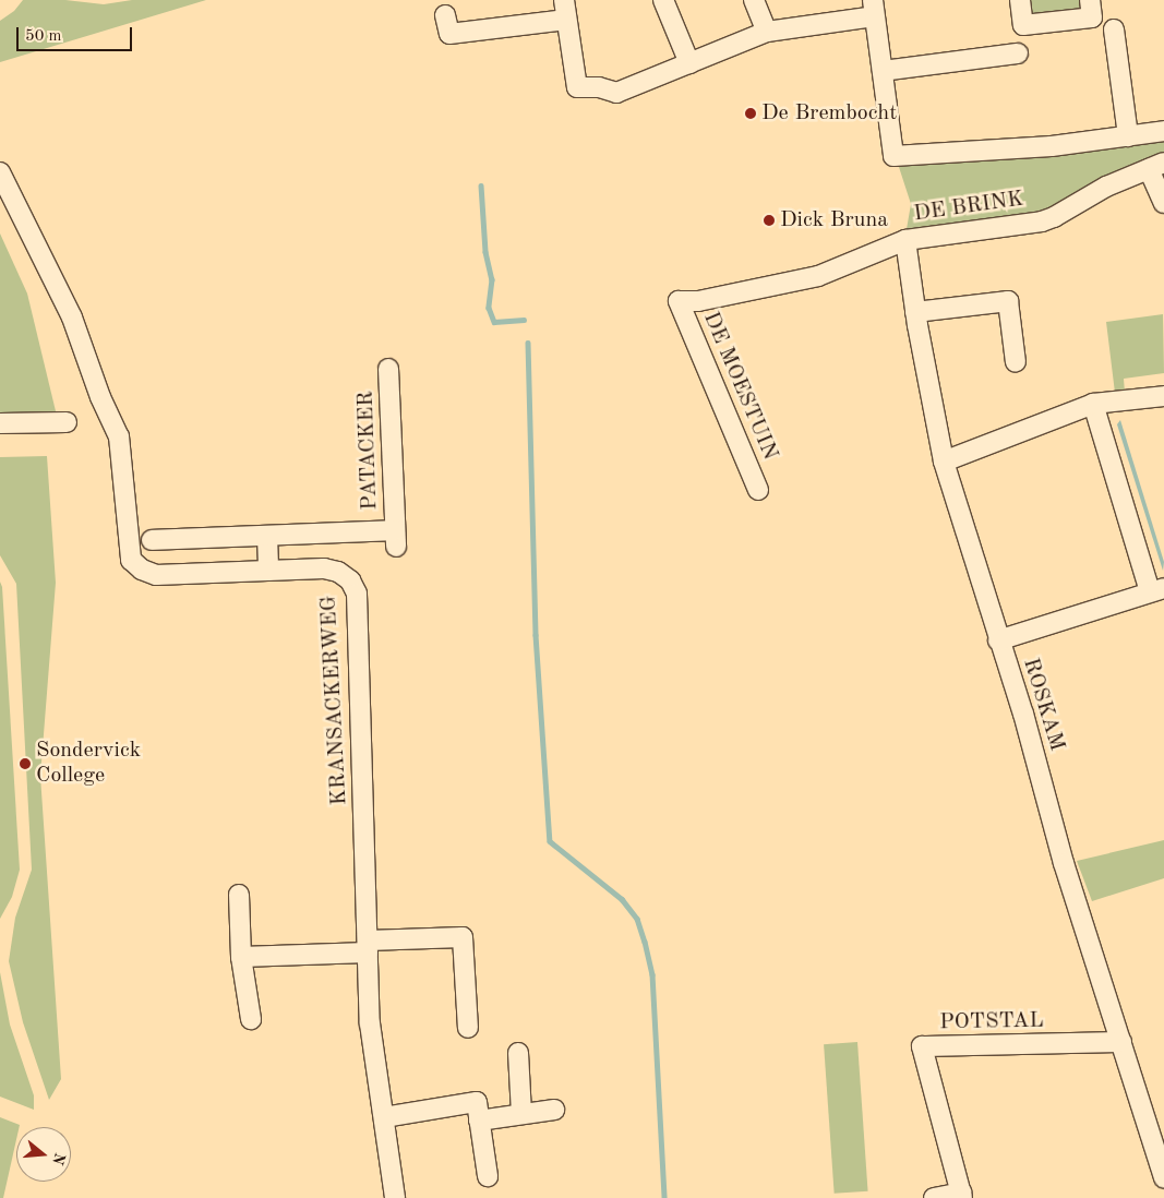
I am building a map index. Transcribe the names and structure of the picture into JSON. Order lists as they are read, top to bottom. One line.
{"streets":{"street":["DE BRINK","DE MOESTUIN","PATACKER","KRANSACKERWEG","ROSKAM","POTSTAL"]},"crossings":[["DE BRINK","DE MOESTUIN"],["DE BRINK","ROSKAM"],["ROSKAM","POTSTAL"]],"places":["De Brembocht","Dick Bruna","Sondervick College"],"scale_bar":"50 m","north":"right"}
